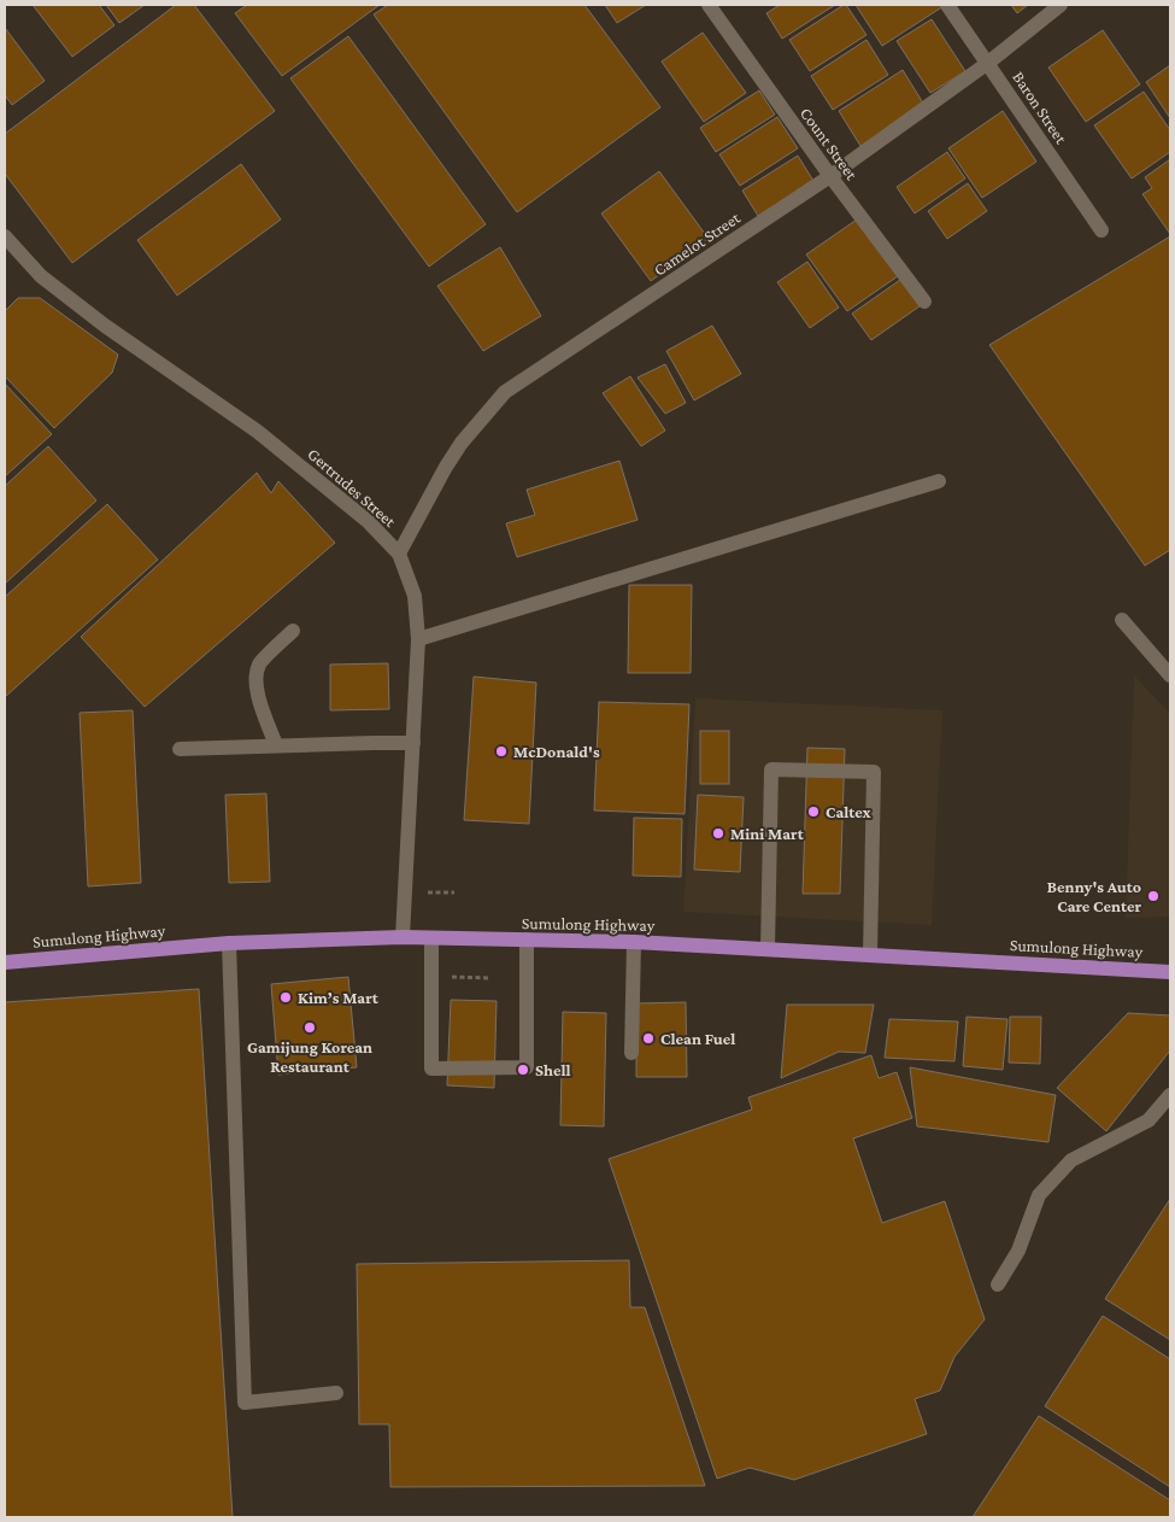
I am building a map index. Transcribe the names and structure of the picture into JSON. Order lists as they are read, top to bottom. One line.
{"streets":{"main road":["Sumulong Highway"],"street":["Baron Street","Count Street","Camelot Street","Gertrudes Street"]},"crossings":[["Baron Street","Camelot Street"],["Count Street","Camelot Street"],["Camelot Street","Gertrudes Street"],["Gertrudes Street","Sumulong Highway"]],"places":["McDonald's","Caltex","Mini Mart","Benny's Auto Care Center","Kim’s Mart","Gamijung Korean Restaurant","Clean Fuel","Shell"]}
